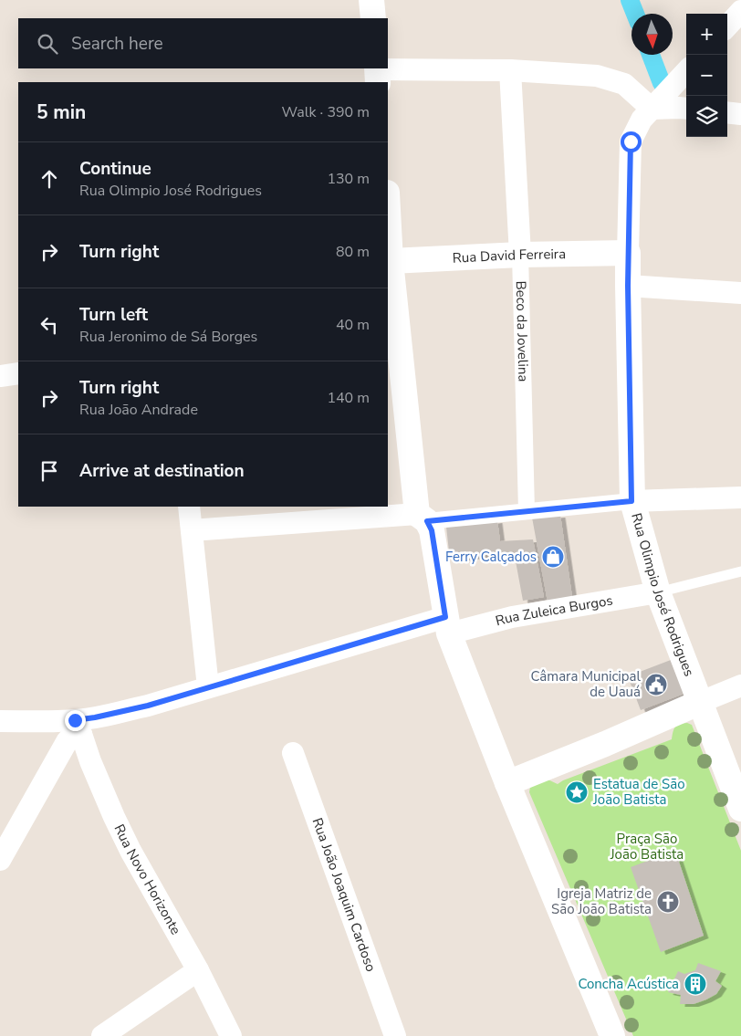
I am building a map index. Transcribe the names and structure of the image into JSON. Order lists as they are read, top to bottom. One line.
{"streets":{"street":["Rua David Ferreira","Beco da Jovelina","Rua Olimpio José Rodrigues","Rua Zuleica Burgos","Rua Novo Horizonte","Rua João Joaquim Cardoso"]},"crossings":[["Rua David Ferreira","Beco da Jovelina"],["Rua David Ferreira","Rua Olimpio José Rodrigues"],["Rua Olimpio José Rodrigues","Rua Zuleica Burgos"],["Rua Zuleica Burgos","Rua Novo Horizonte"]],"parks":["Praça São João Batista"],"places":{"shop":["Ferry Calçados"],"public building":["Câmara Municipal de Uauá"],"place":["Estatua de São João Batista"],"church":["Igreja Matriz de São João Batista"],"building":["Concha Acústica"]},"north":"bottom","page":{"map_buttons":["+","−"],"search":"Search here","heading":["5 min","Walk · 390 m"],"list":[["Continue","Rua Olimpio José Rodrigues","130 m"],["Turn right","80 m"],["Turn left","Rua Jeronimo de Sá Borges","40 m"],["Turn right","Rua João Andrade","140 m"],"Arrive at destination"]}}
